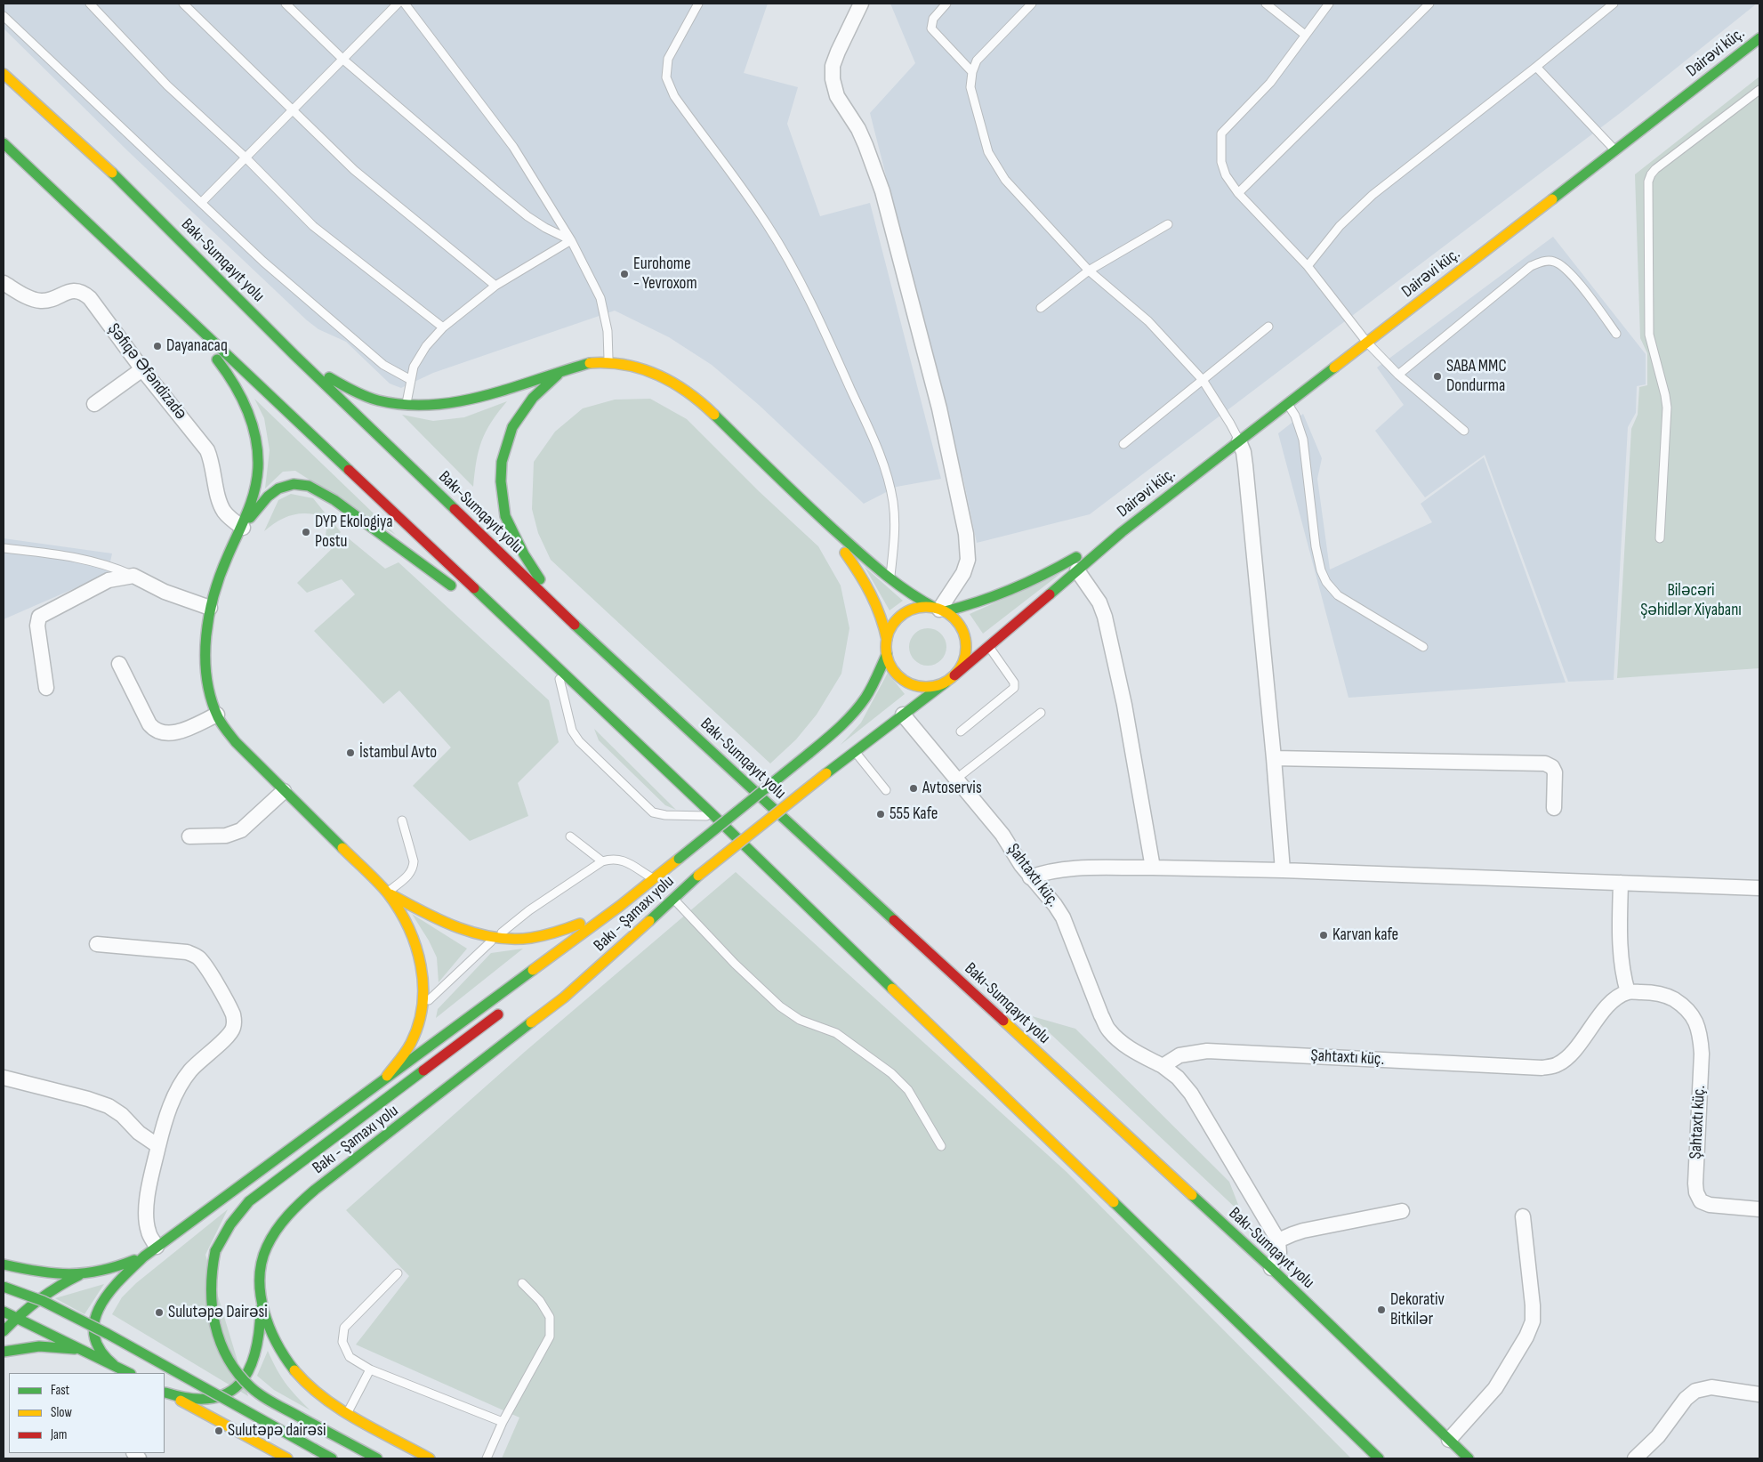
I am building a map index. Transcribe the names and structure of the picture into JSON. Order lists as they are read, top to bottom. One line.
{"streets":{"main road":["Dairəvi küç.","Bakı-Sumqayıt yolu","Bakı - Şamaxı yolu"],"street":["Şəfiqə Əfəndizadə","Şahtaxtı küç."]},"crossings":[["Dairəvi küç.","Şahtaxtı küç."],["Dairəvi küç.","Bakı - Şamaxı yolu"]],"parks":["Biləcəri Şəhidlər Xiyabanı"],"places":["Eurohome - Yevroxom","Dayanacaq","SABA MMC Dondurma","DYP Ekologiya Postu","İstambul Avto","Avtoservis","555 Kafe","Karvan kafe","Dekorativ Bitkilər","Sulutəpə Dairəsi","Sulutəpə dairəsi"],"legend":["Fast","Slow","Jam"]}
